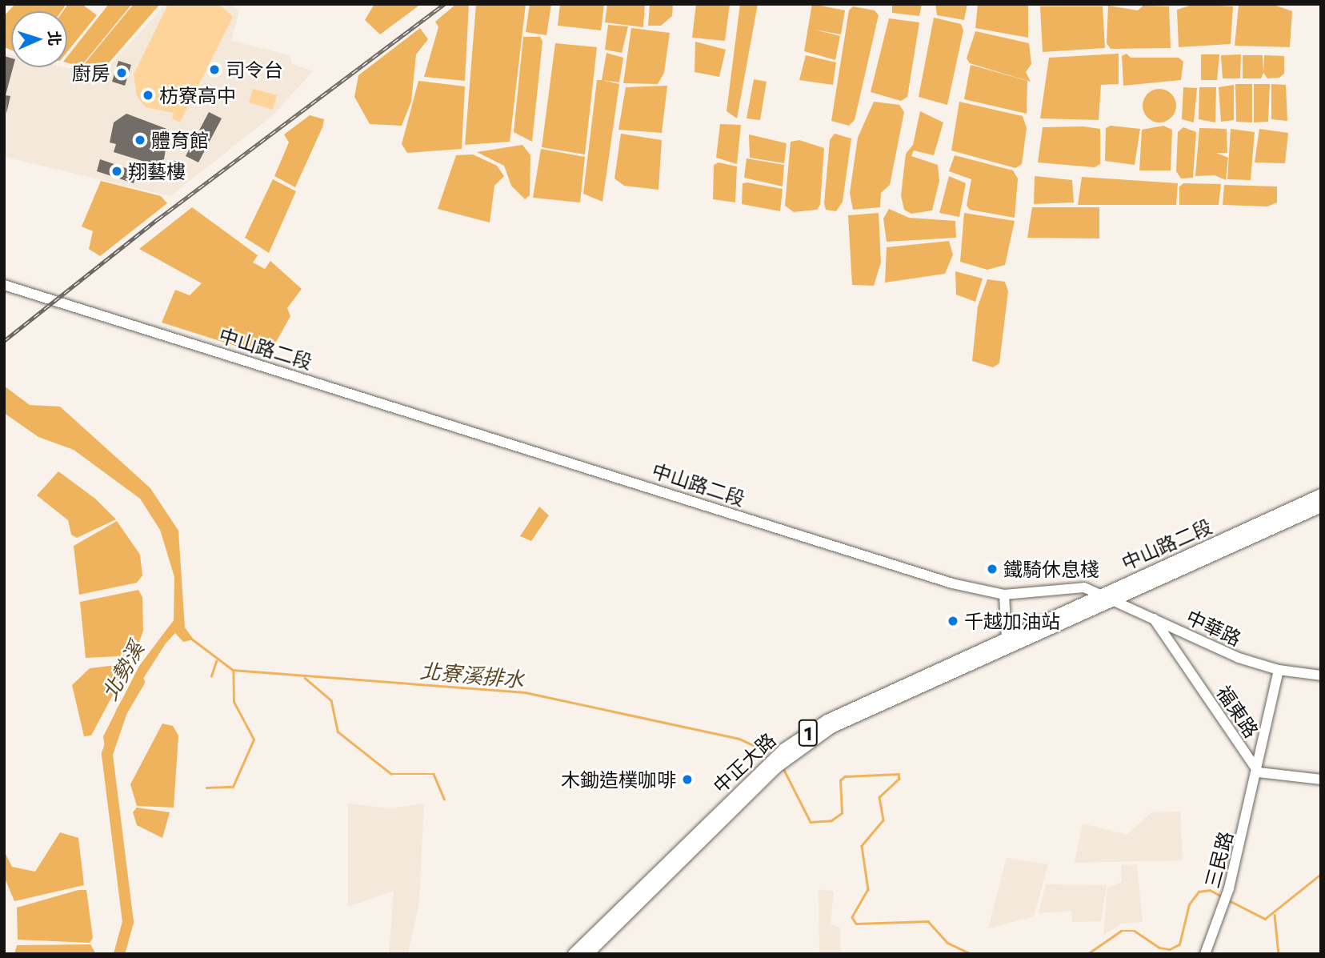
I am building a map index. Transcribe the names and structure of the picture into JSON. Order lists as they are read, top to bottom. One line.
{"streets":{"main road":["中山路二段","1","中正大路"],"street":["中華路","福東路","三民路"]},"crossings":[["中山路二段","中華路"],["中山路二段","中正大路"],["中華路","福東路"],["中華路","中正大路"],["中華路","三民路"],["福東路","三民路"]],"water":["北勢溪","北寮溪排水"],"places":["司令台","廚房","枋寮高中","體育館","翔藝樓","鐵騎休息棧","千越加油站","木鋤造樸咖啡"],"north":"right"}
